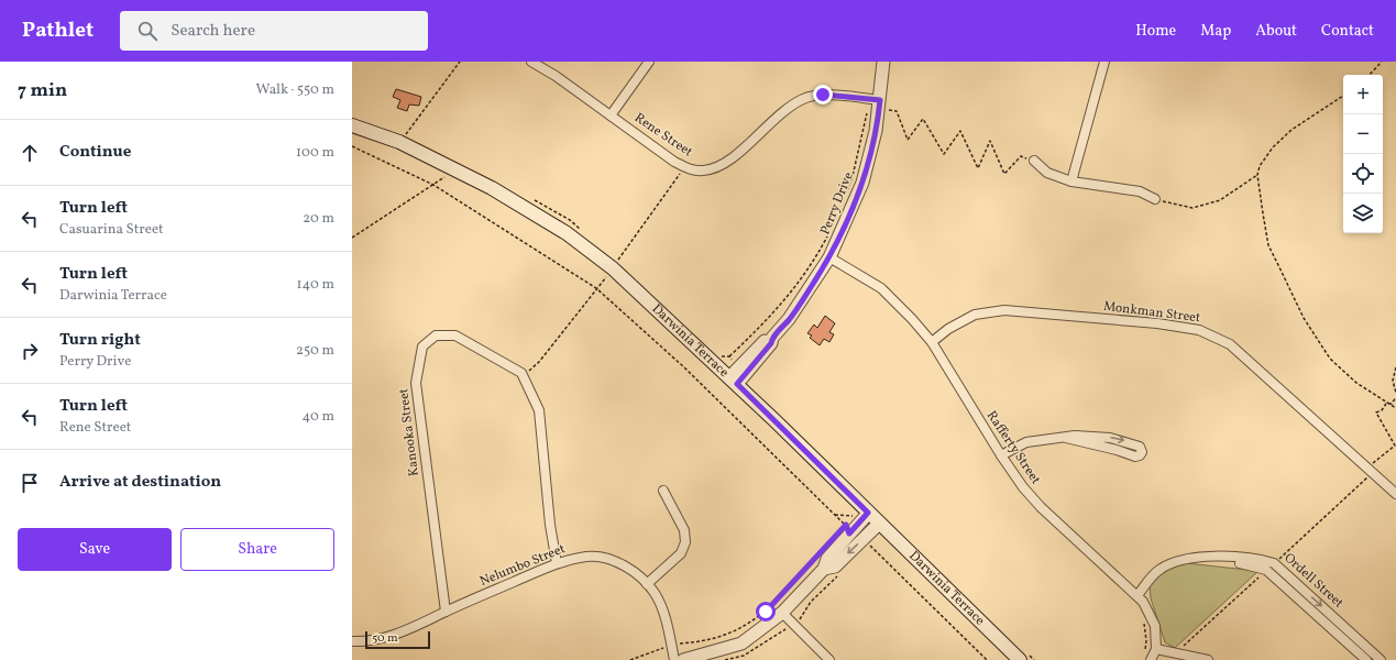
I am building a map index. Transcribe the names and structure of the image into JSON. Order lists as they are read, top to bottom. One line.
{"streets":{"main road":["Darwinia Terrace"],"street":["Rene Street","Perry Drive","Monkman Street","Kanooka Street","Rafferty Street","Nelumbo Street","Ordell Street"]},"crossings":[["Rene Street","Perry Drive"],["Perry Drive","Darwinia Terrace"],["Perry Drive","Rafferty Street"],["Monkman Street","Rafferty Street"],["Kanooka Street","Nelumbo Street"],["Rafferty Street","Ordell Street"]],"scale_bar":"50 m","page":{"header":"Pathlet","search":"Search here","nav":["Home","Map","About","Contact"],"heading":["7 min","Walk · 550 m"],"map_buttons":["+","−"],"list":[["Continue","100 m"],["Turn left","Casuarina Street","20 m"],["Turn left","Darwinia Terrace","140 m"],["Turn right","Perry Drive","250 m"],["Turn left","Rene Street","40 m"],"Arrive at destination"],"buttons":["Save","Share"],"scale":"50 m"}}
